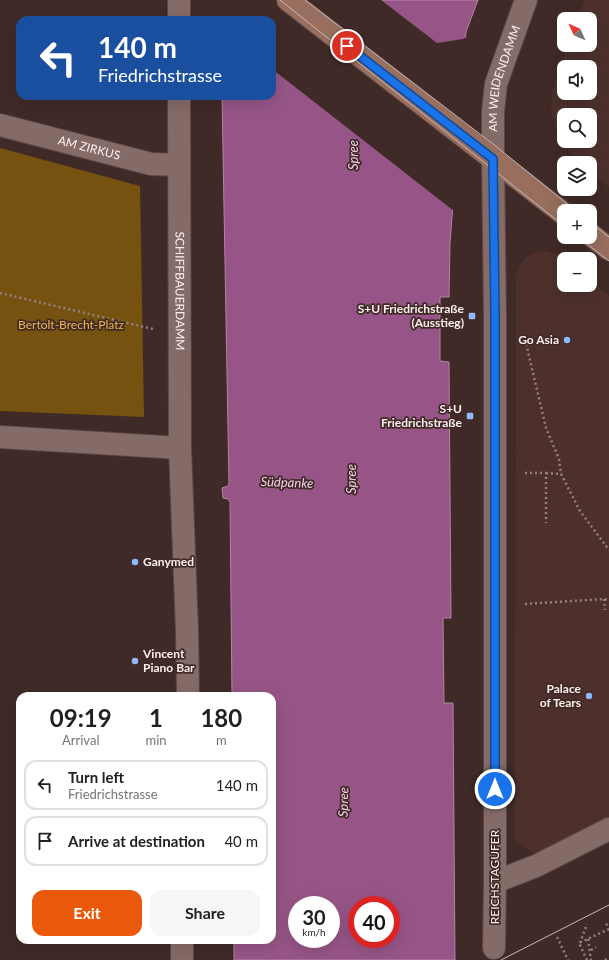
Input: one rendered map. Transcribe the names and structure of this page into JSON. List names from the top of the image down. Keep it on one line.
{"streets":{"street":["AM WEIDENDAMM","AM ZIRKUS","SCHIFFBAUERDAMM","REICHSTAGUFER"]},"crossings":[["AM WEIDENDAMM","REICHSTAGUFER"],["AM ZIRKUS","SCHIFFBAUERDAMM"]],"water":["Spree","Südpanke"],"parks":["Bertolt-Brecht-Platz"],"places":{"transit":["S+U Friedrichstraße (Ausstieg)","S+U Friedrichstraße"],"other":["Go Asia","Ganymed","Vincent Piano Bar","Palace of Tears"]},"north":"top left","page":{"map_buttons":["+","−"],"turn":["140 m","Friedrichstrasse"],"eta":["09:19","Arrival","1","min","180","m"],"list":[{"name":"Turn left","note":"Friedrichstrasse","value":"140 m"},{"name":"Arrive at destination","value":"40 m"}],"buttons":["Exit","Share"],"speed":"30 km/h","limit":"40"}}
